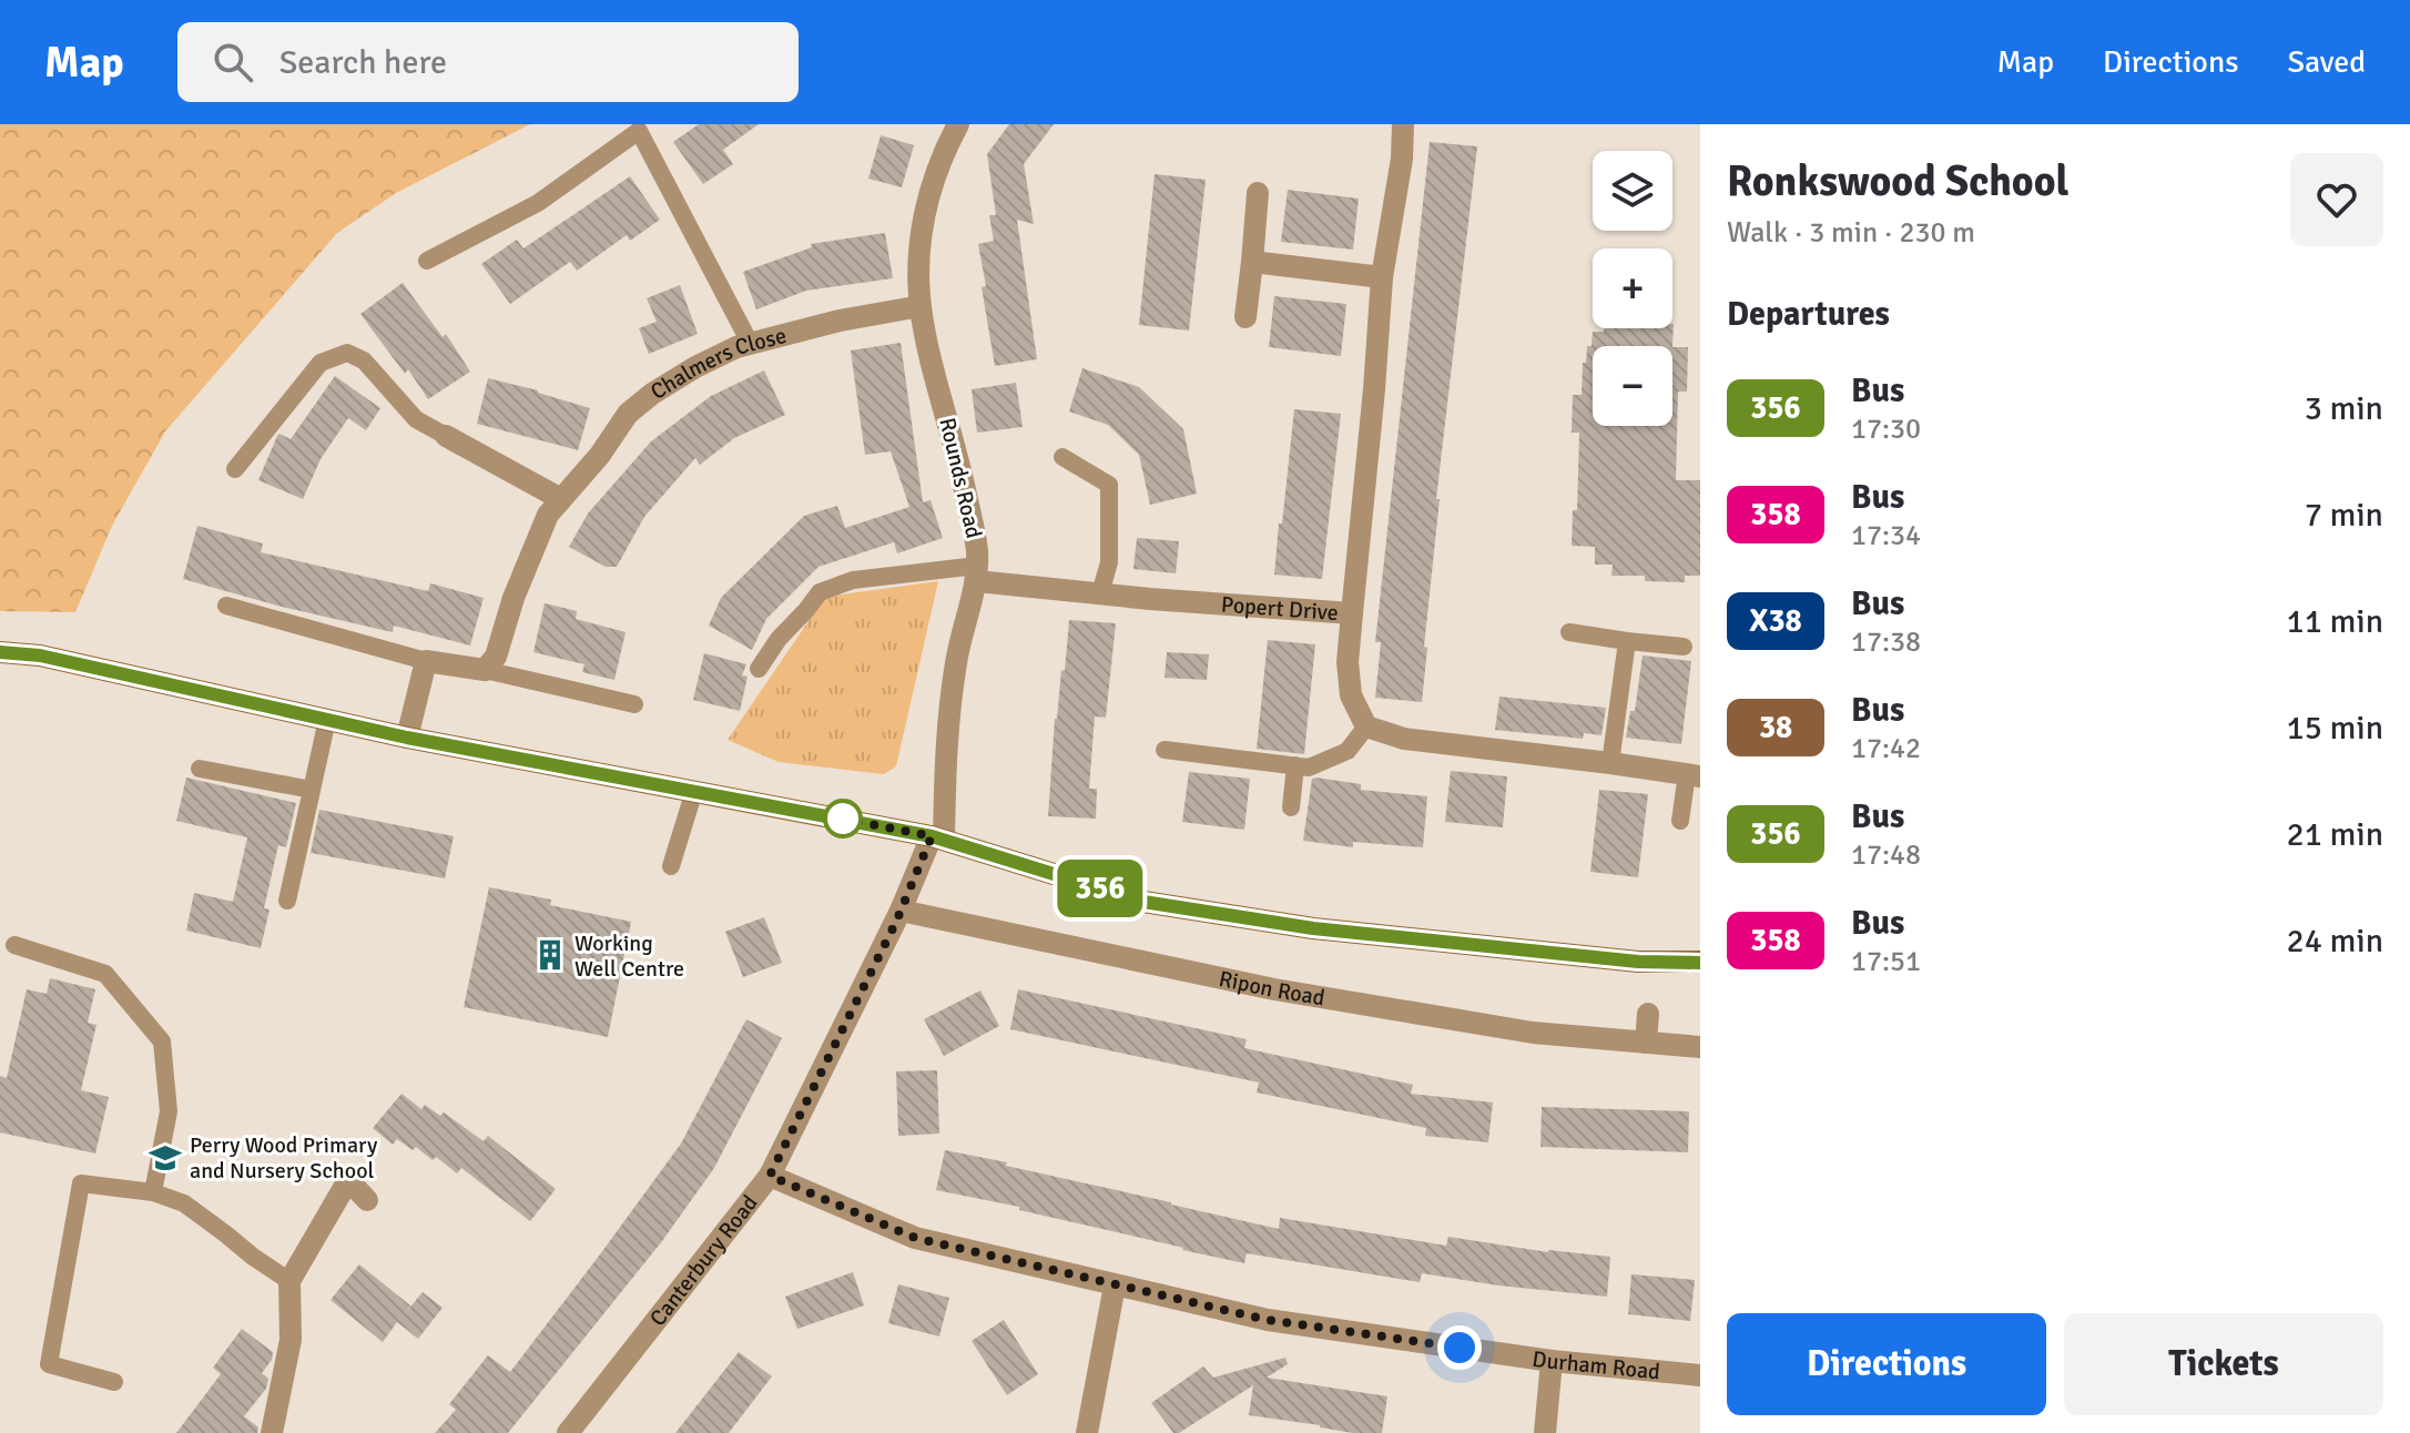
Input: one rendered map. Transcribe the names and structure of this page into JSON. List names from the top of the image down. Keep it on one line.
{"streets":{"street":["Chalmers Close","Rounds Road","Popert Drive","Ripon Road","Canterbury Road","Durham Road"]},"crossings":[["Chalmers Close","Rounds Road"],["Rounds Road","Popert Drive"],["Rounds Road","Canterbury Road"],["Ripon Road","Canterbury Road"],["Canterbury Road","Durham Road"]],"places":{"building":["Working Well Centre"],"school or university":["Perry Wood Primary and Nursery School"]},"lines":["bus line 356"],"page":{"header":"Map","search":"Search here","nav":["Map","Directions","Saved"],"on_map":"356","heading":[["Ronkswood School","Walk · 3 min · 230 m"],"Departures"],"map_buttons":["+","−"],"list":[{"mark":"356","name":"Bus","note":"17:30","value":"3 min"},{"mark":"358","name":"Bus","note":"17:34","value":"7 min"},{"mark":"X38","name":"Bus","note":"17:38","value":"11 min"},{"mark":"38","name":"Bus","note":"17:42","value":"15 min"},{"mark":"356","name":"Bus","note":"17:48","value":"21 min"},{"mark":"358","name":"Bus","note":"17:51","value":"24 min"}],"buttons":["Directions","Tickets"]}}
